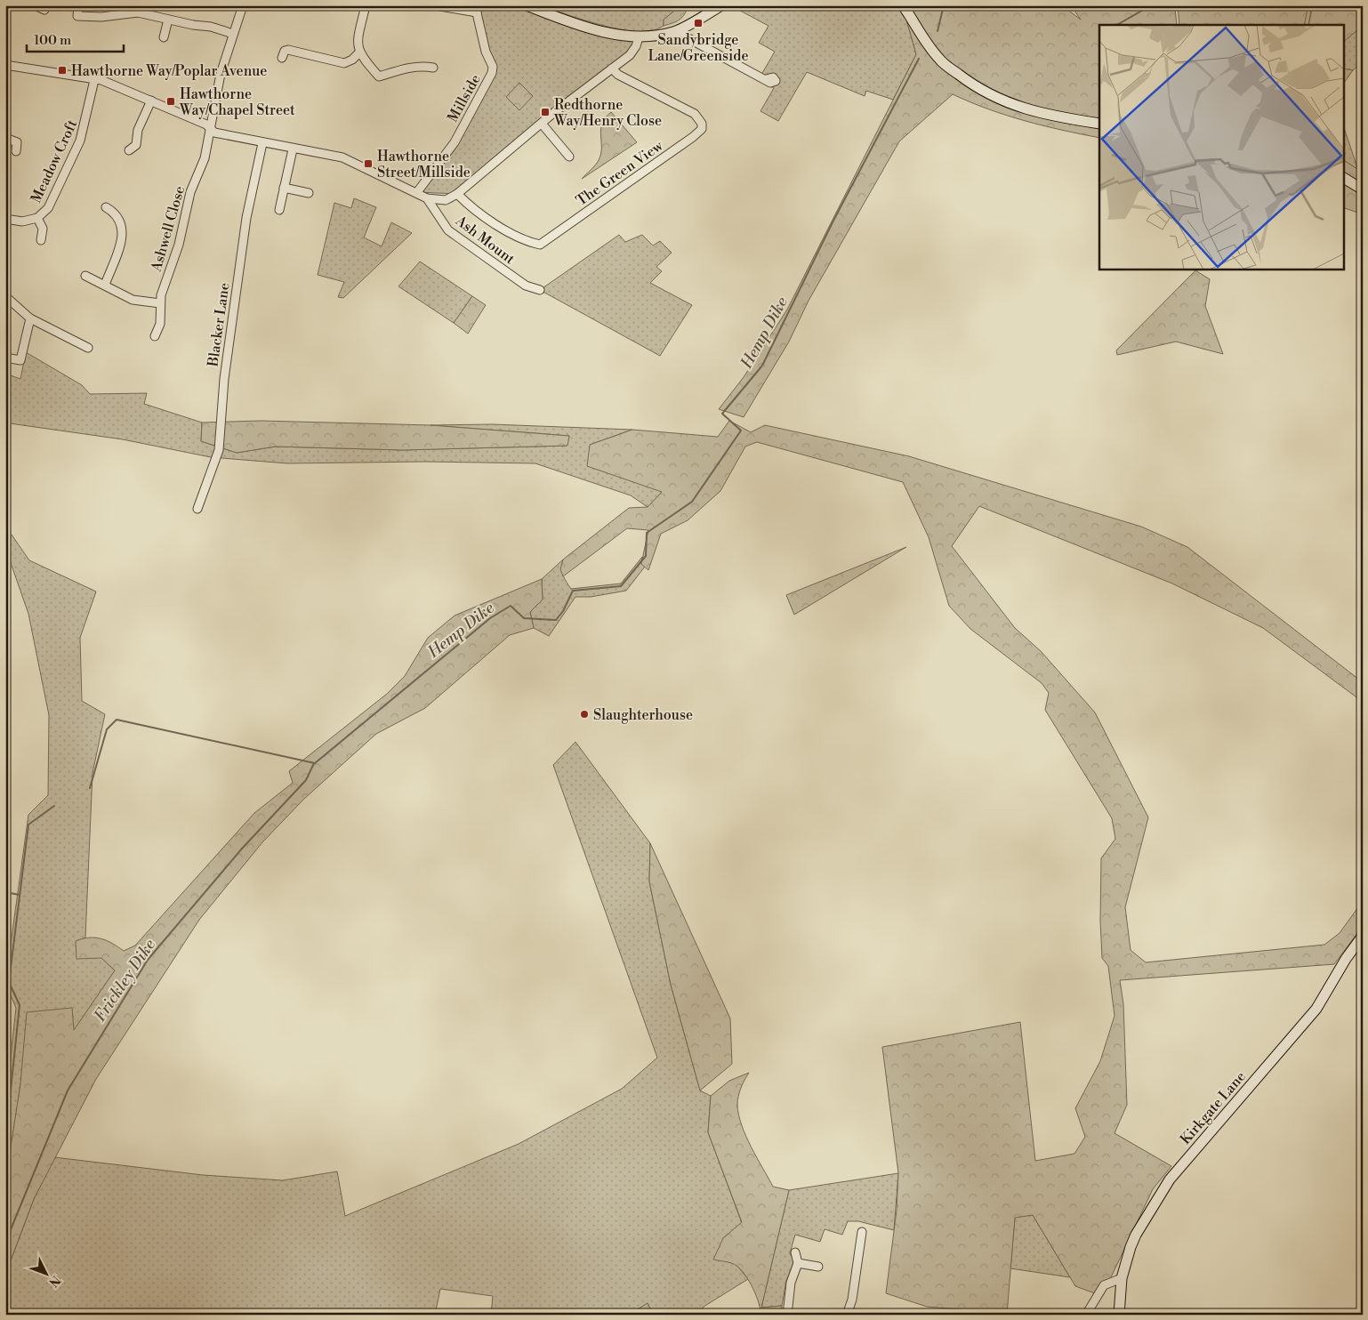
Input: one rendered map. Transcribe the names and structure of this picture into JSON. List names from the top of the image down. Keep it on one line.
{"streets":{"street":["Millside","Meadow Croft","The Green View","Ashwell Close","Ash Mount","Blacker Lane","Kirkgate Lane"]},"water":["Hemp Dike","Frickley Dike"],"places":{"transit":["Sandybridge Lane/Greenside","Hawthorne Way/Poplar Avenue","Hawthorne Way/Chapel Street","Redthorne Way/Henry Close","Hawthorne Street/Millside"],"other":["Slaughterhouse"]},"scale_bar":"100 m","north":"bottom right"}
